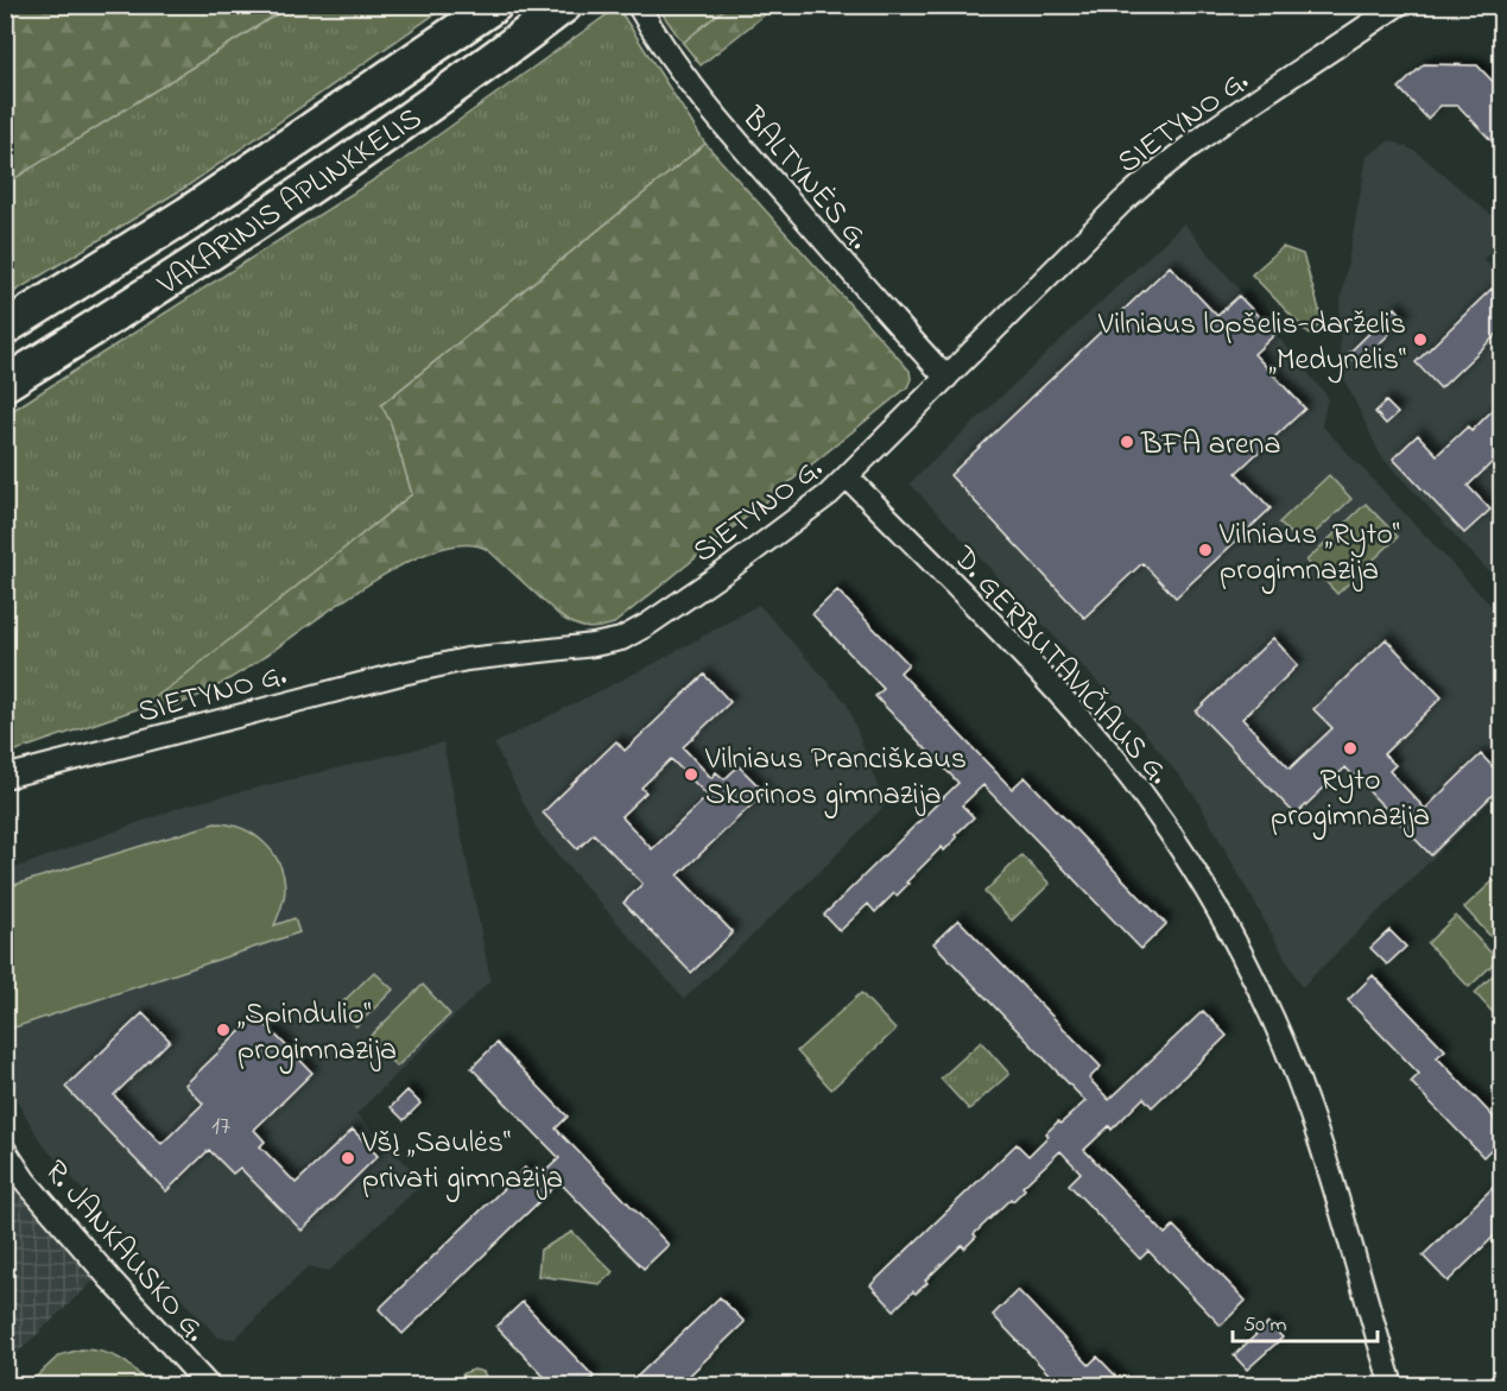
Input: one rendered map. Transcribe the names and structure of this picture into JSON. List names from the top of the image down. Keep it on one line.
{"streets":{"highway":["VAKARINIS APLINKKELIS"],"street":["SIETYNO G.","BALTYNĖS G.","D. GERBUTAVIČIAUS G.","R. JANKAUSKO G."]},"crossings":[["SIETYNO G.","BALTYNĖS G."],["SIETYNO G.","D. GERBUTAVIČIAUS G."]],"places":["Vilniaus lopšelis-darželis „Medynėlis“","BFA arena","Vilniaus „Ryto“ progimnazija","Ryto progimnazija","Vilniaus Pranciškaus Skorinos gimnazija","„Spindulio“ progimnazija","VšĮ „Saulės“ privati gimnazija"],"house_numbers":["17"],"scale_bar":"50 m"}
